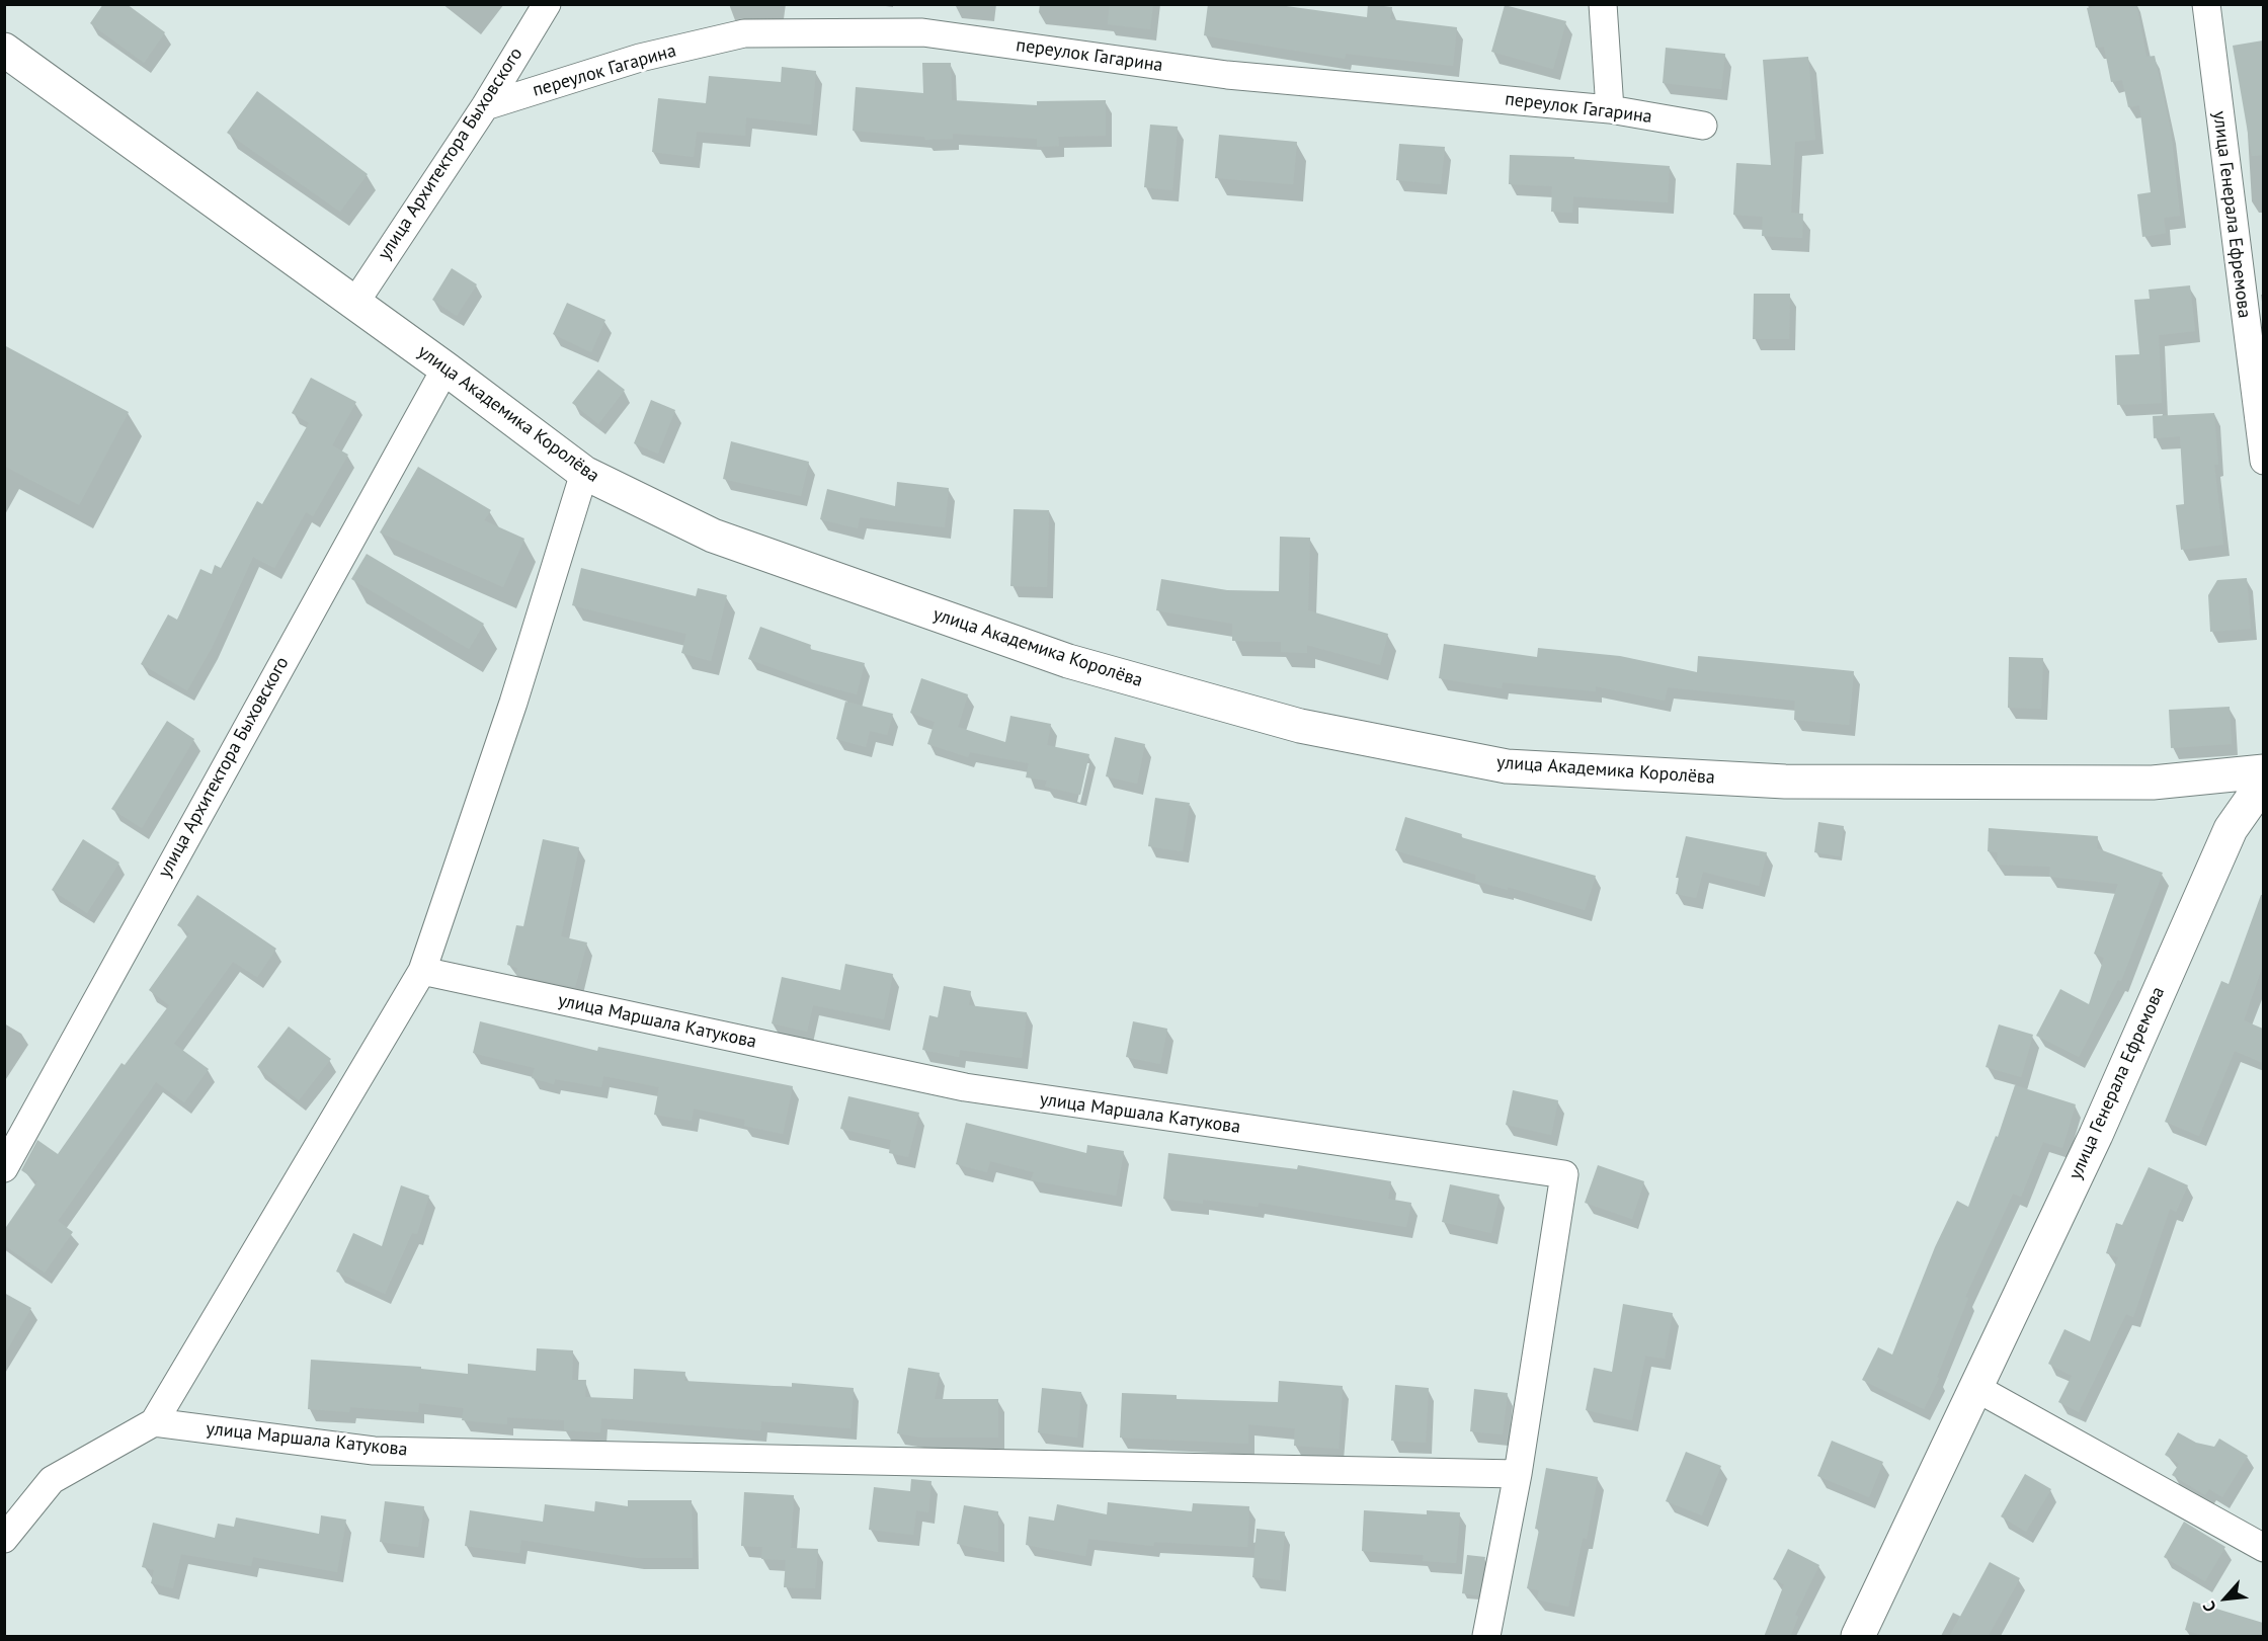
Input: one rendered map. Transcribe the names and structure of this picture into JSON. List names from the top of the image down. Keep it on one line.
{"streets":{"street":["переулок Гагарина","улица Архитектора Быховского","улица Генерала Ефремова","улица Академика Королёва","улица Маршала Катукова"]},"crossings":[["переулок Гагарина","улица Архитектора Быховского"],["улица Архитектора Быховского","улица Академика Королёва"]],"north":"bottom left"}
